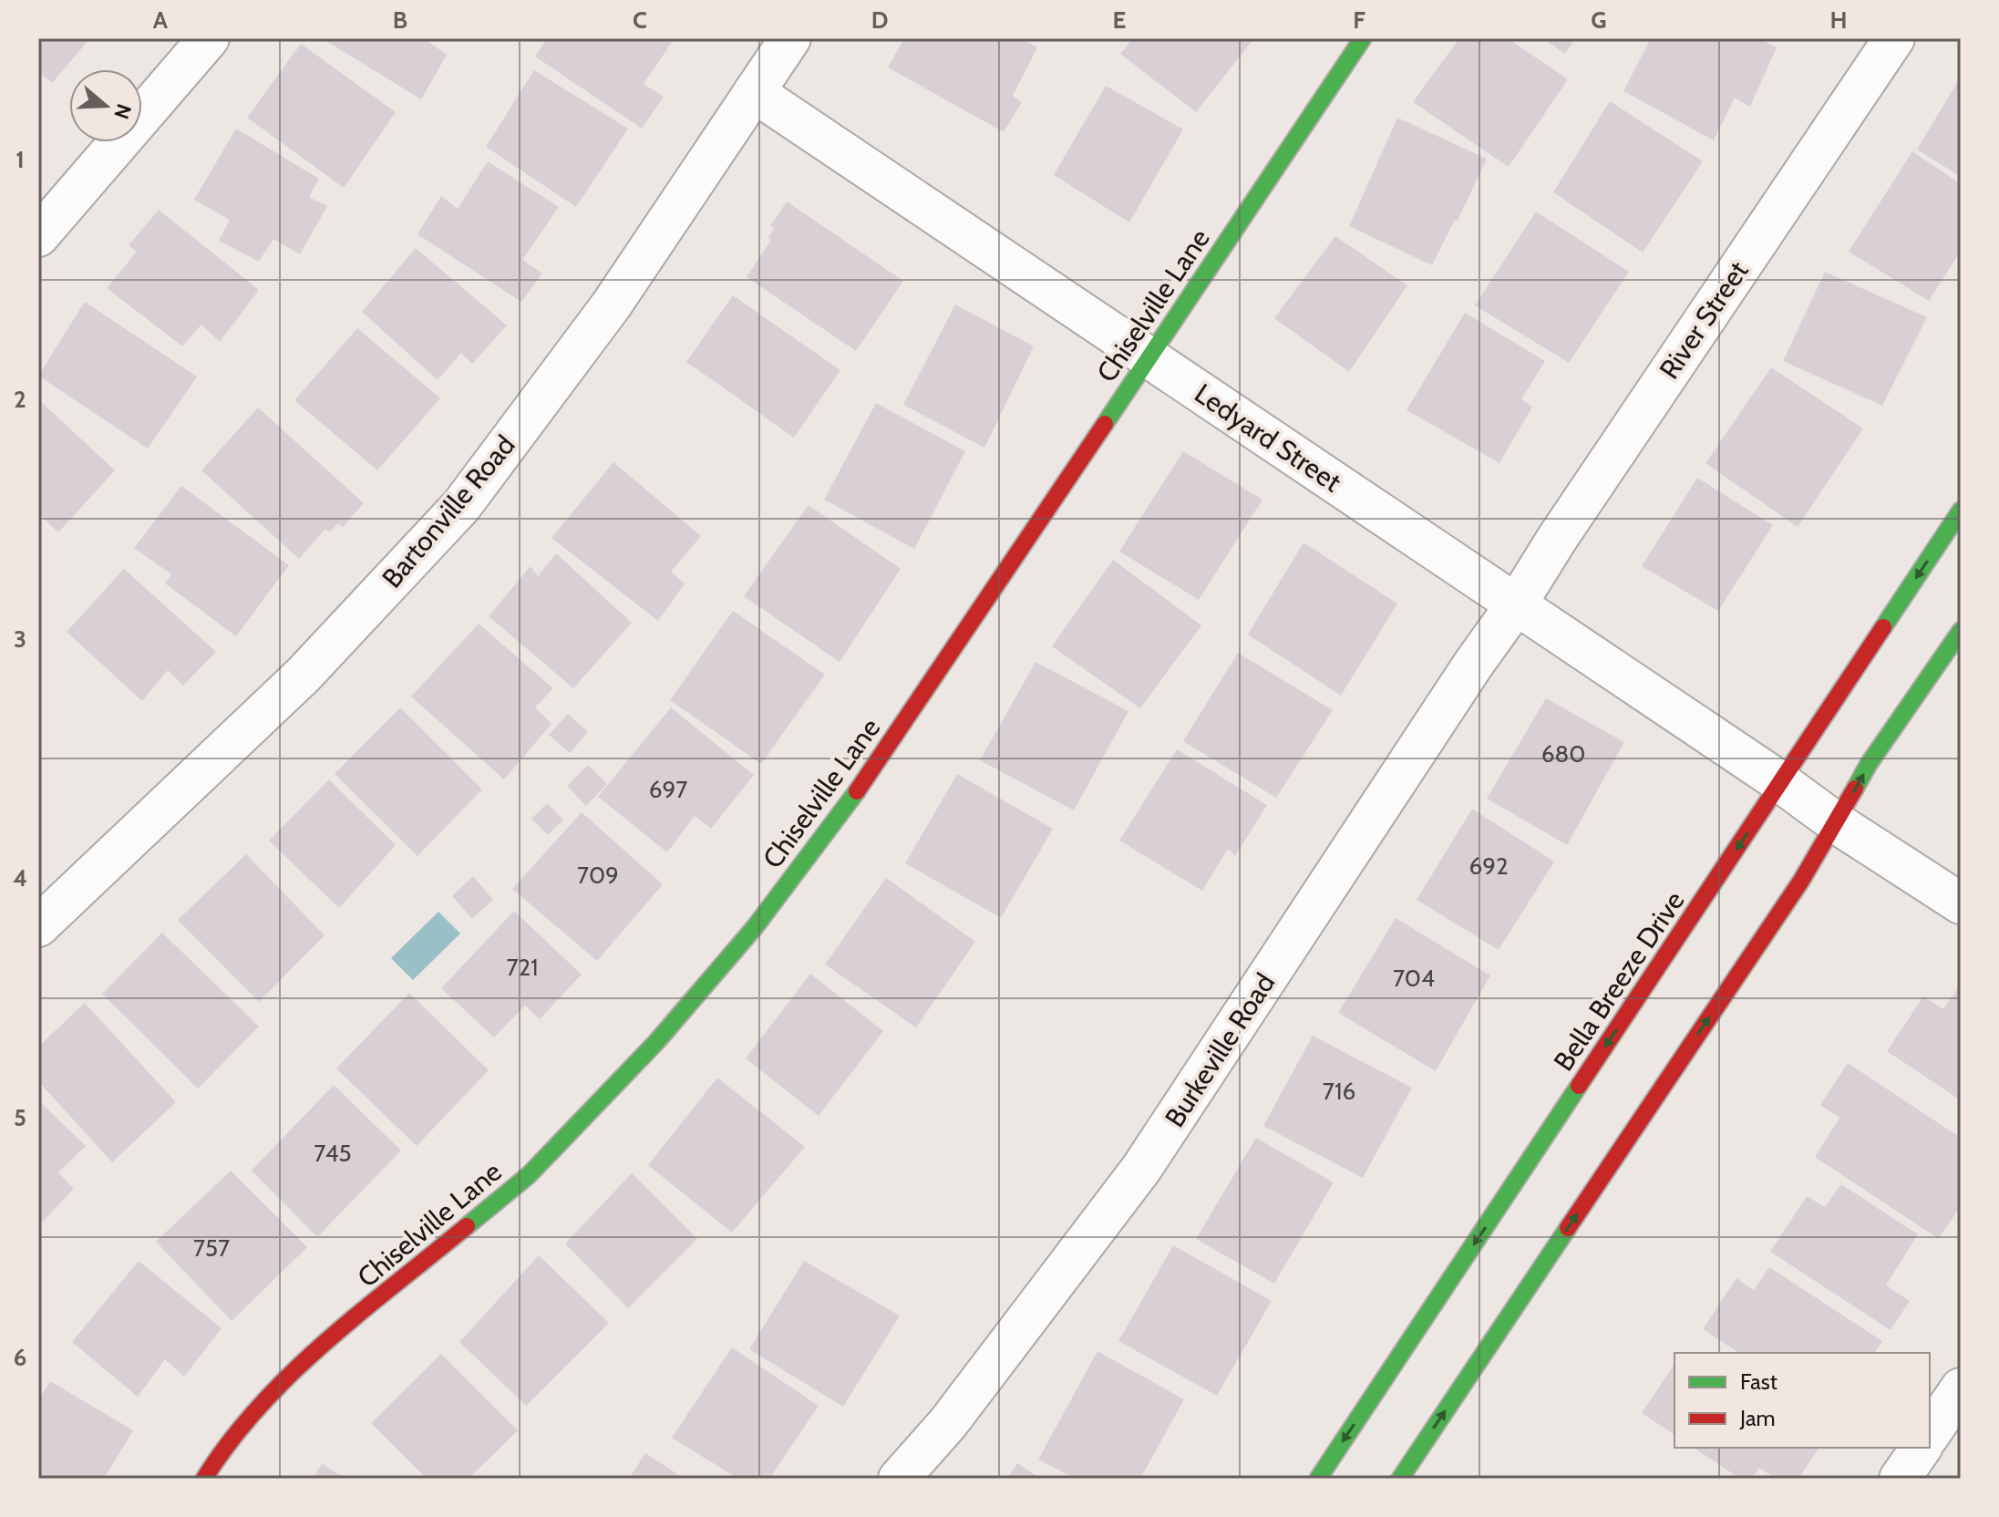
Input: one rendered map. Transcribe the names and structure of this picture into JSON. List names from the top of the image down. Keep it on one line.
{"streets":{"street":["Chiselville Lane","River Street","Ledyard Street","Bartonville Road","Bella Breeze Drive","Burkeville Road"]},"crossings":[["Chiselville Lane","Ledyard Street"],["River Street","Ledyard Street"],["River Street","Burkeville Road"],["Ledyard Street","Bartonville Road"],["Ledyard Street","Bella Breeze Drive"],["Ledyard Street","Burkeville Road"]],"house_numbers":["680","697","692","709","721","704","716","745","757"],"legend":["Fast","Jam"],"north":"right","grid":{"columns":["A","B","C","D","E","F","G","H"],"rows":["1","2","3","4","5","6"]}}
